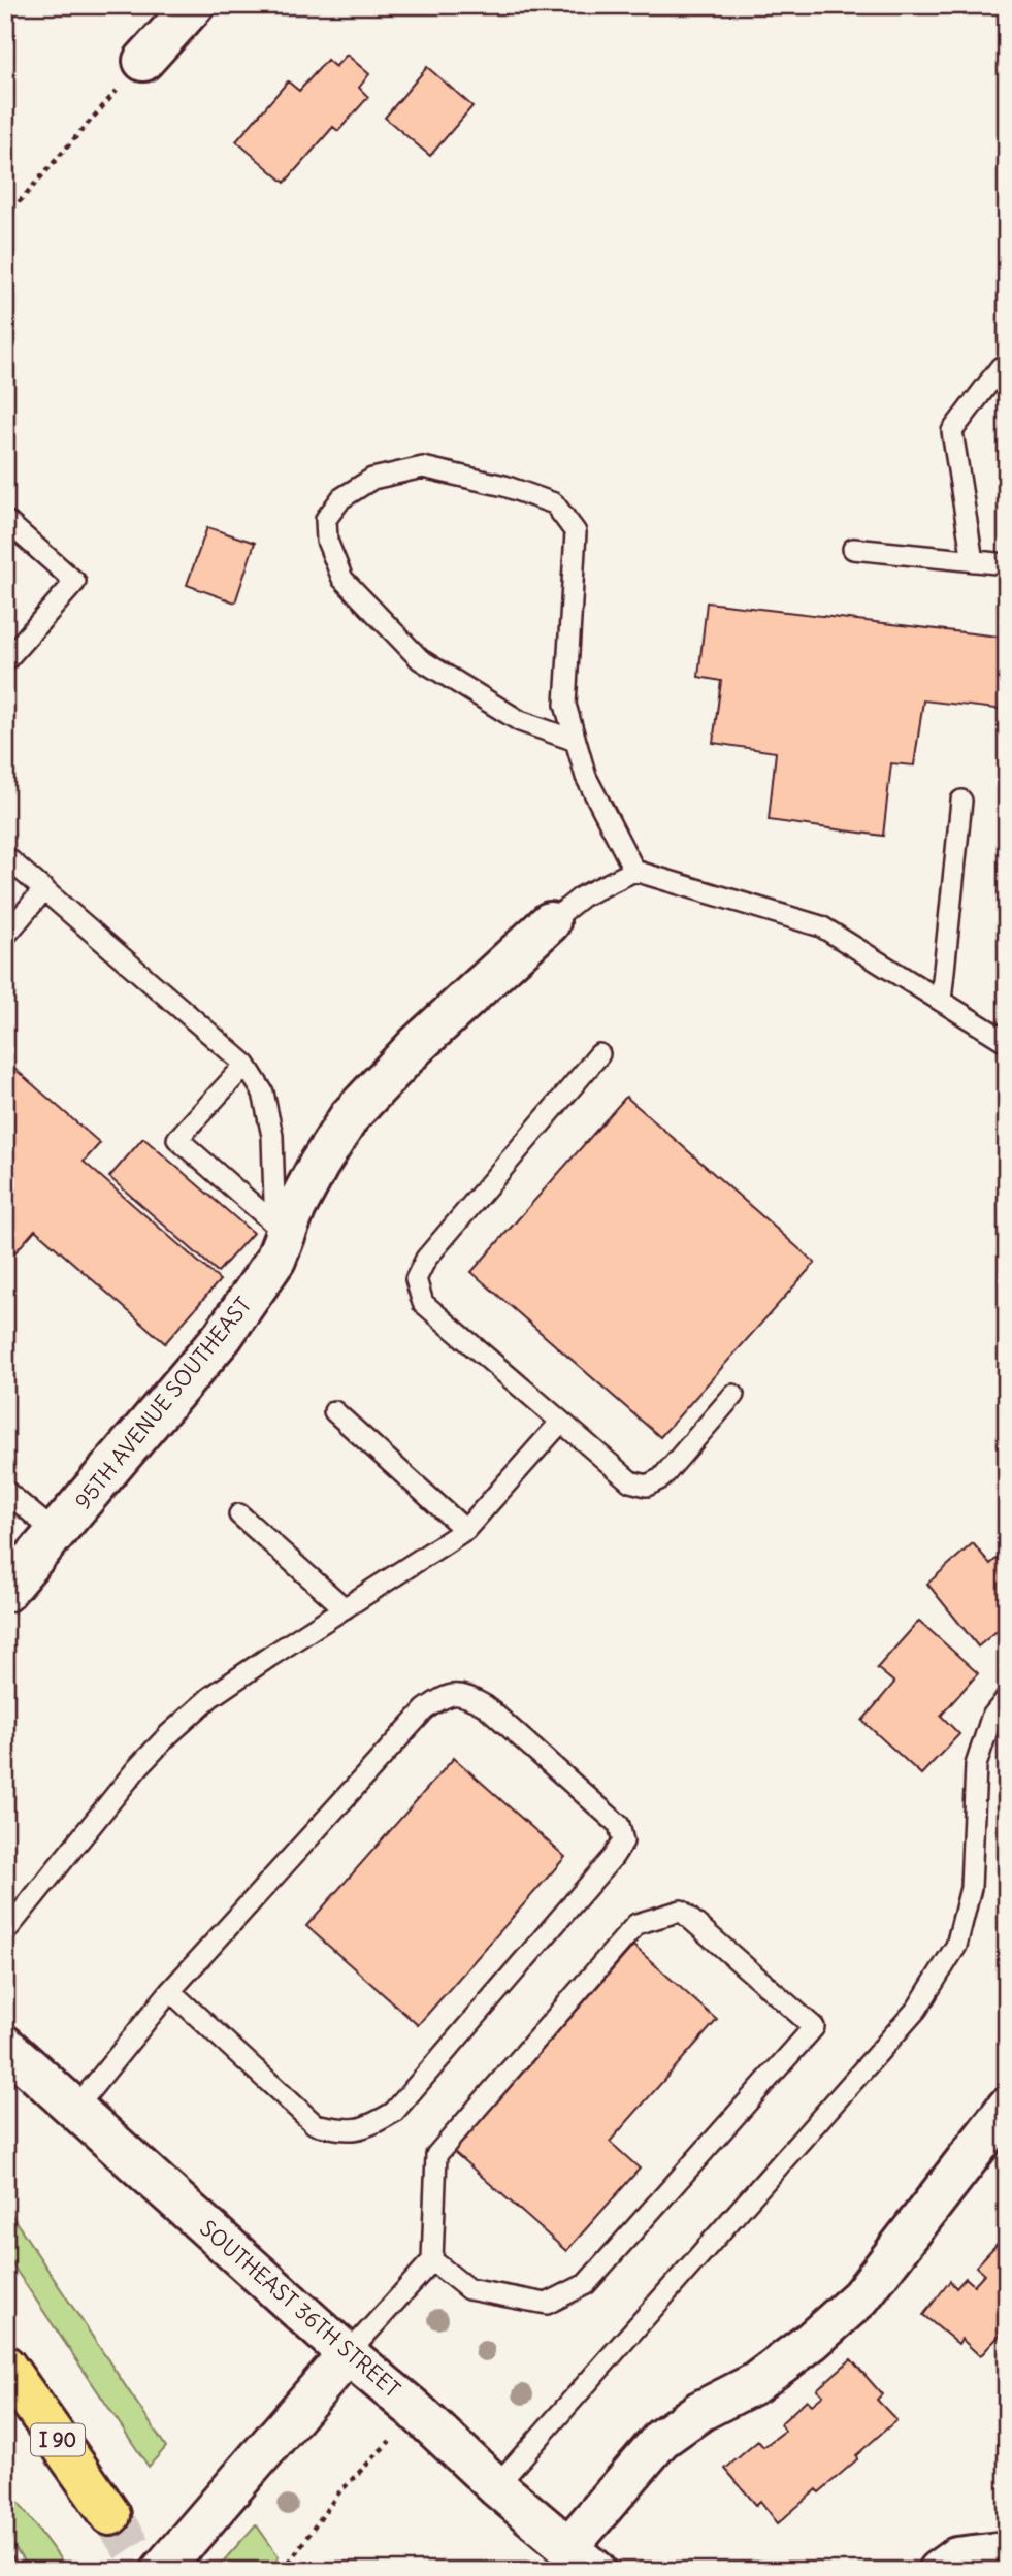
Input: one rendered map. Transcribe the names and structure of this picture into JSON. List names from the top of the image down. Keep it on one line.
{"streets":{"highway":["I 90"],"street":["95TH AVENUE SOUTHEAST","SOUTHEAST 36TH STREET"]}}
